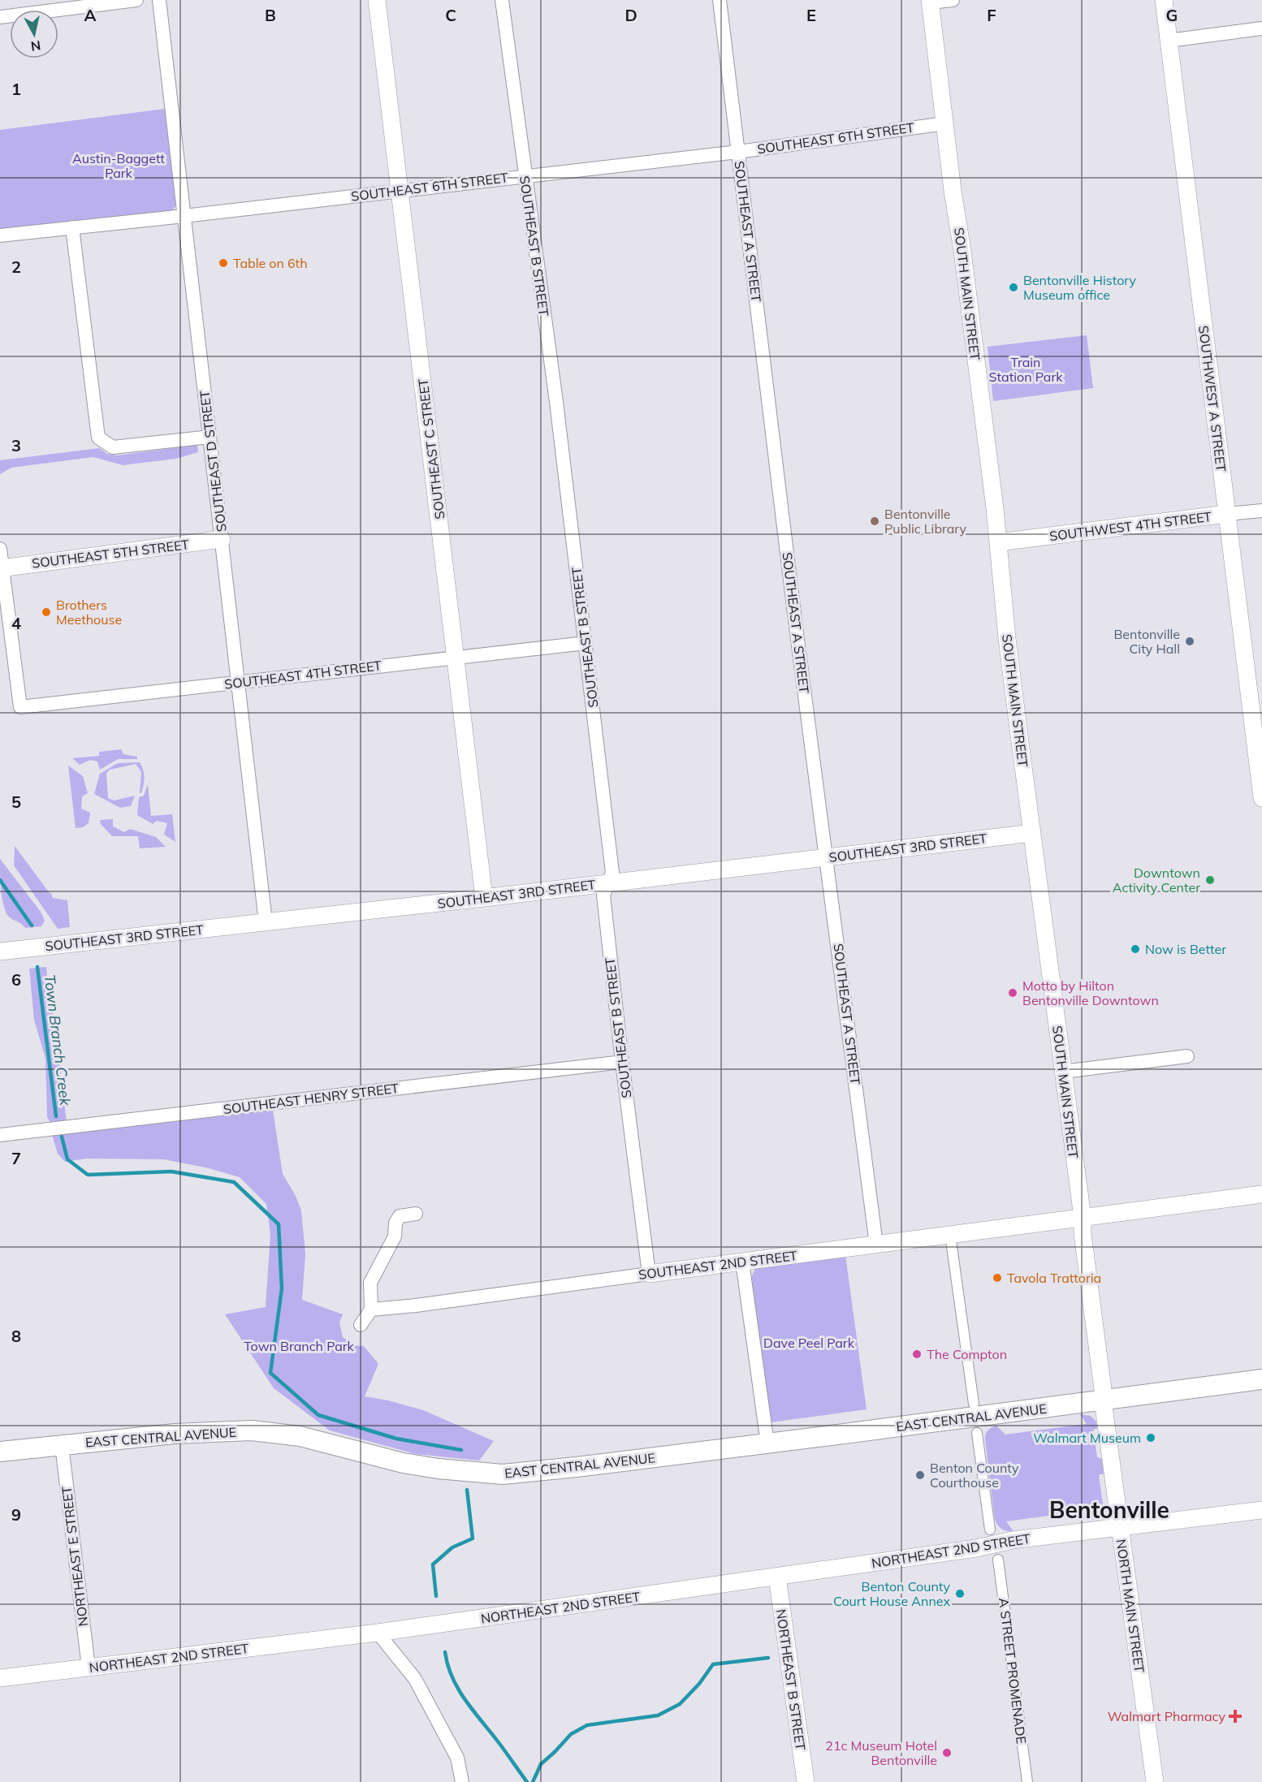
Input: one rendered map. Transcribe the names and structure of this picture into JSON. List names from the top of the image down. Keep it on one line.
{"streets":{"main road":["EAST CENTRAL AVENUE"],"street":["SOUTHEAST 6TH STREET","SOUTHEAST A STREET","SOUTHEAST B STREET","SOUTH MAIN STREET","SOUTHWEST A STREET","SOUTHEAST C STREET","SOUTHEAST D STREET","SOUTHWEST 4TH STREET","SOUTHEAST 5TH STREET","SOUTHEAST 4TH STREET","SOUTHEAST 3RD STREET","SOUTHEAST HENRY STREET","SOUTHEAST 2ND STREET","NORTHEAST 2ND STREET","NORTHEAST E STREET","NORTH MAIN STREET","A STREET PROMENADE","NORTHEAST B STREET"]},"crossings":[["SOUTHEAST 6TH STREET","SOUTHEAST A STREET"],["SOUTHEAST 6TH STREET","SOUTHEAST B STREET"],["SOUTHEAST 6TH STREET","SOUTH MAIN STREET"],["SOUTHEAST 6TH STREET","SOUTHEAST C STREET"],["SOUTHEAST 6TH STREET","SOUTHEAST D STREET"],["SOUTHEAST A STREET","SOUTHEAST 3RD STREET"],["SOUTHEAST A STREET","SOUTHEAST 2ND STREET"],["SOUTHEAST B STREET","SOUTHEAST 4TH STREET"],["SOUTHEAST B STREET","SOUTHEAST 3RD STREET"],["SOUTHEAST B STREET","SOUTHEAST HENRY STREET"],["SOUTHEAST B STREET","SOUTHEAST 2ND STREET"],["SOUTH MAIN STREET","SOUTHWEST 4TH STREET"],["SOUTH MAIN STREET","SOUTHEAST 3RD STREET"],["SOUTH MAIN STREET","SOUTHEAST 2ND STREET"],["SOUTH MAIN STREET","EAST CENTRAL AVENUE"],["SOUTH MAIN STREET","NORTH MAIN STREET"],["SOUTHWEST A STREET","SOUTHWEST 4TH STREET"],["SOUTHEAST C STREET","SOUTHEAST 4TH STREET"],["SOUTHEAST C STREET","SOUTHEAST 3RD STREET"],["SOUTHEAST D STREET","SOUTHEAST 5TH STREET"],["SOUTHEAST D STREET","SOUTHEAST 4TH STREET"],["SOUTHEAST D STREET","SOUTHEAST 3RD STREET"],["SOUTHEAST 5TH STREET","SOUTHEAST 4TH STREET"],["EAST CENTRAL AVENUE","NORTHEAST E STREET"],["EAST CENTRAL AVENUE","NORTH MAIN STREET"],["NORTHEAST 2ND STREET","NORTHEAST E STREET"],["NORTHEAST 2ND STREET","NORTH MAIN STREET"],["NORTHEAST 2ND STREET","NORTHEAST B STREET"]],"districts":["Bentonville"],"water":["Town Branch Creek"],"parks":["Austin-Baggett Park","Train Station Park","Dave Peel Park","Town Branch Park"],"places":{"other":["Table on 6th","Bentonville History Museum office","Bentonville Public Library","Brothers Meethouse","Bentonville City Hall","Downtown Activity Center","Now is Better","Motto by Hilton Bentonville Downtown","Tavola Trattoria","The Compton","Walmart Museum","Benton County Courthouse","Benton County Court House Annex","21c Museum Hotel Bentonville"],"health":["Walmart Pharmacy"]},"north":"bottom","grid":{"columns":["A","B","C","D","E","F","G"],"rows":["1","2","3","4","5","6","7","8","9"]}}
